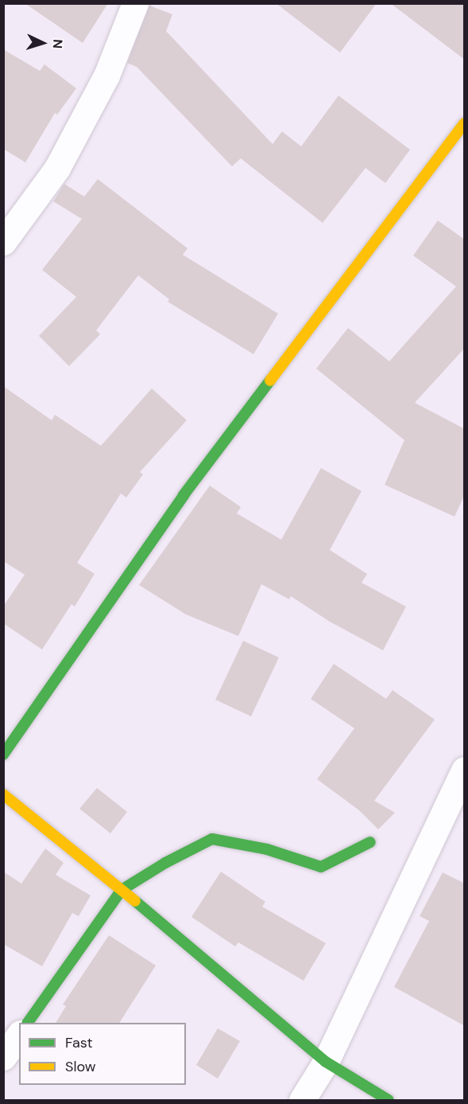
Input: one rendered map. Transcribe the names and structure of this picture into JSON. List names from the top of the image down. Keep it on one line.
{"legend":["Fast","Slow"],"north":"right"}
